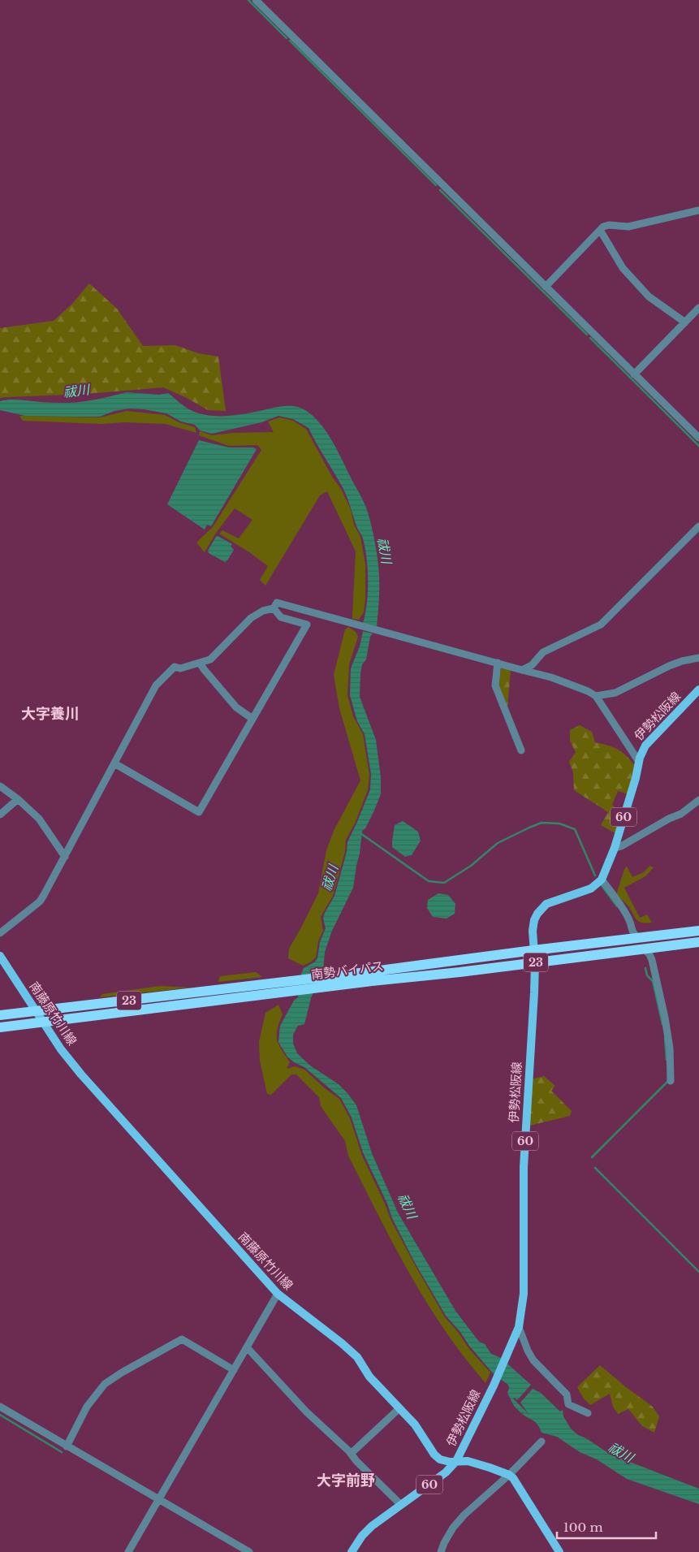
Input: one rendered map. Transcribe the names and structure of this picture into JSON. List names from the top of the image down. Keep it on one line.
{"streets":{"highway":["23","南勢バイパス"],"main road":["伊勢松阪線","60","南藤原竹川線"]},"crossings":[["伊勢松阪線","南勢バイパス"],["伊勢松阪線","南藤原竹川線"],["南勢バイパス","南藤原竹川線"]],"districts":["大字養川","大字前野"],"water":["祓川"],"scale_bar":"100 m"}
